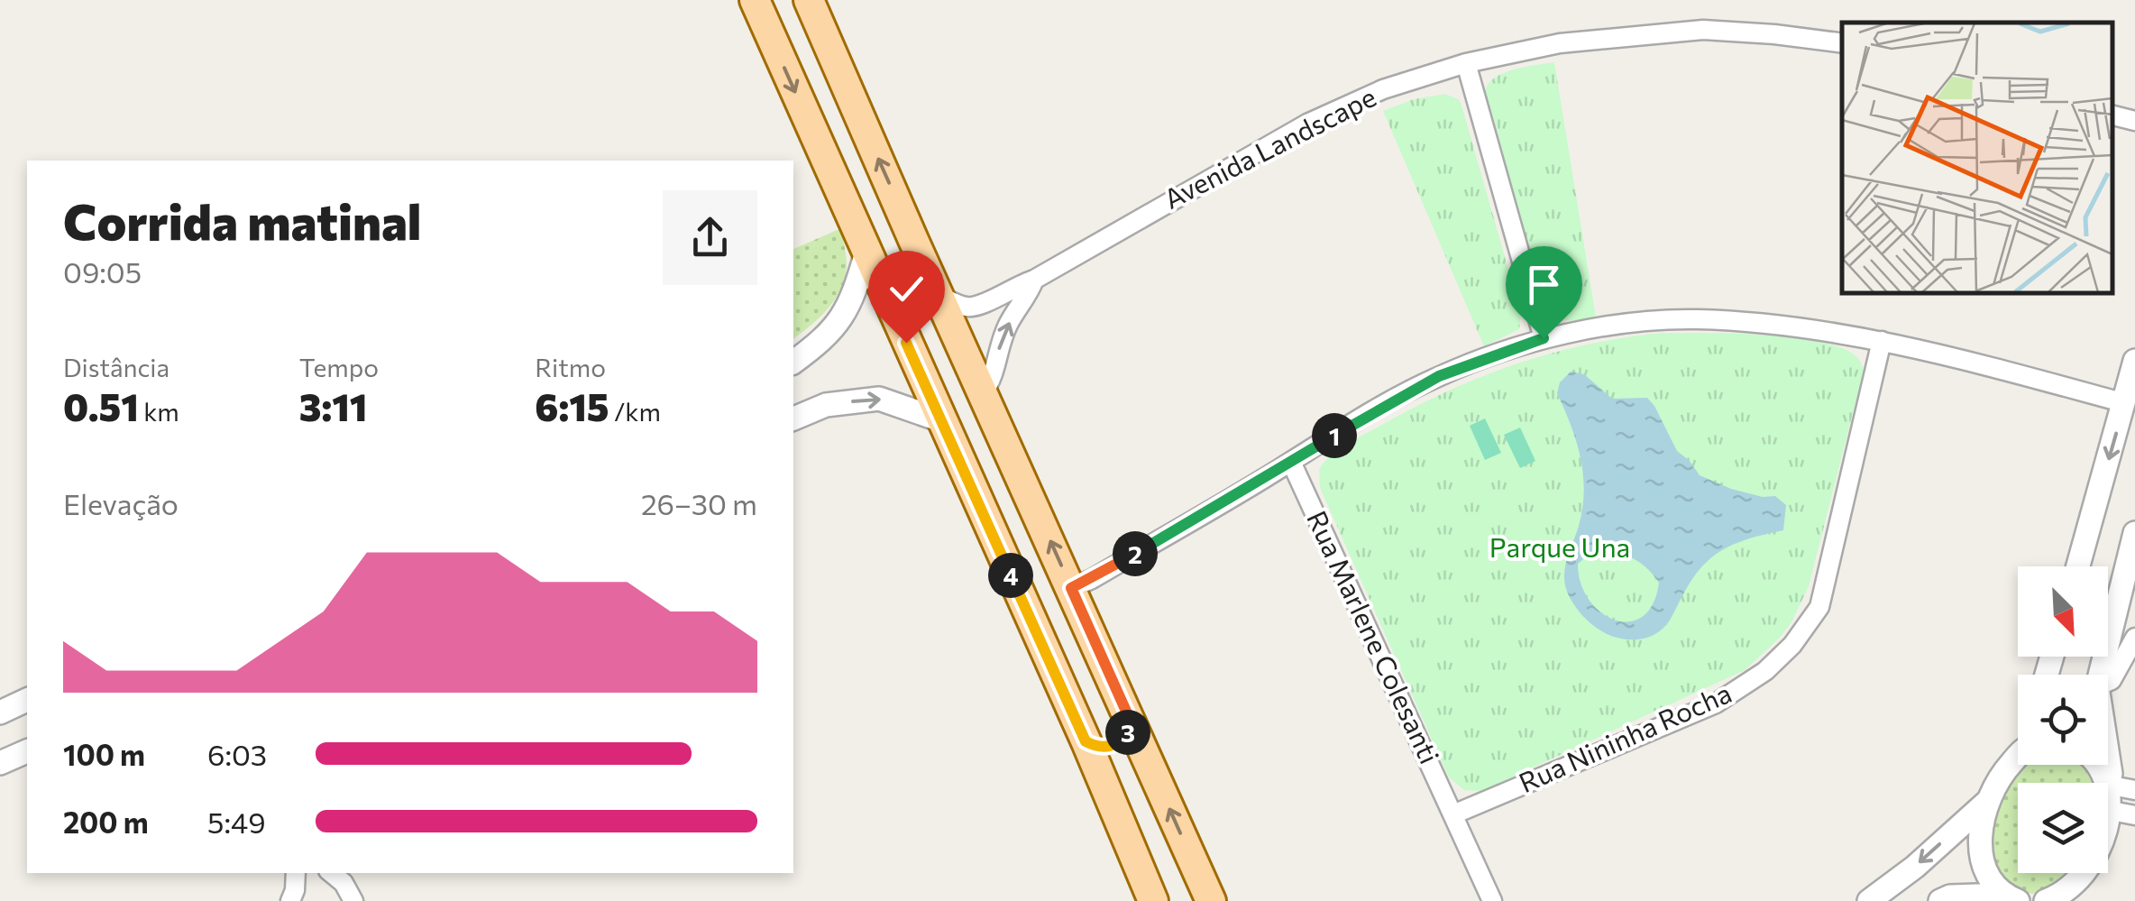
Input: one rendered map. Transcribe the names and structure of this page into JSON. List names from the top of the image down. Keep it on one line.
{"streets":{"street":["Avenida Landscape","Rua Marlene Colesanti","Rua Nininha Rocha"]},"crossings":[["Rua Marlene Colesanti","Rua Nininha Rocha"]],"parks":["Parque Una"],"north":"bottom right","page":{"heading":["Corrida matinal","09:05"],"stats":[["Distância","0.51 km"],["Tempo","3:11"],["Ritmo","6:15 /km"]],"pins":["1","2","4","3"],"chart":["Elevação","26–30 m"],"list":[{"name":"100 m","note":"6:03"},{"name":"200 m","note":"5:49"}]}}
